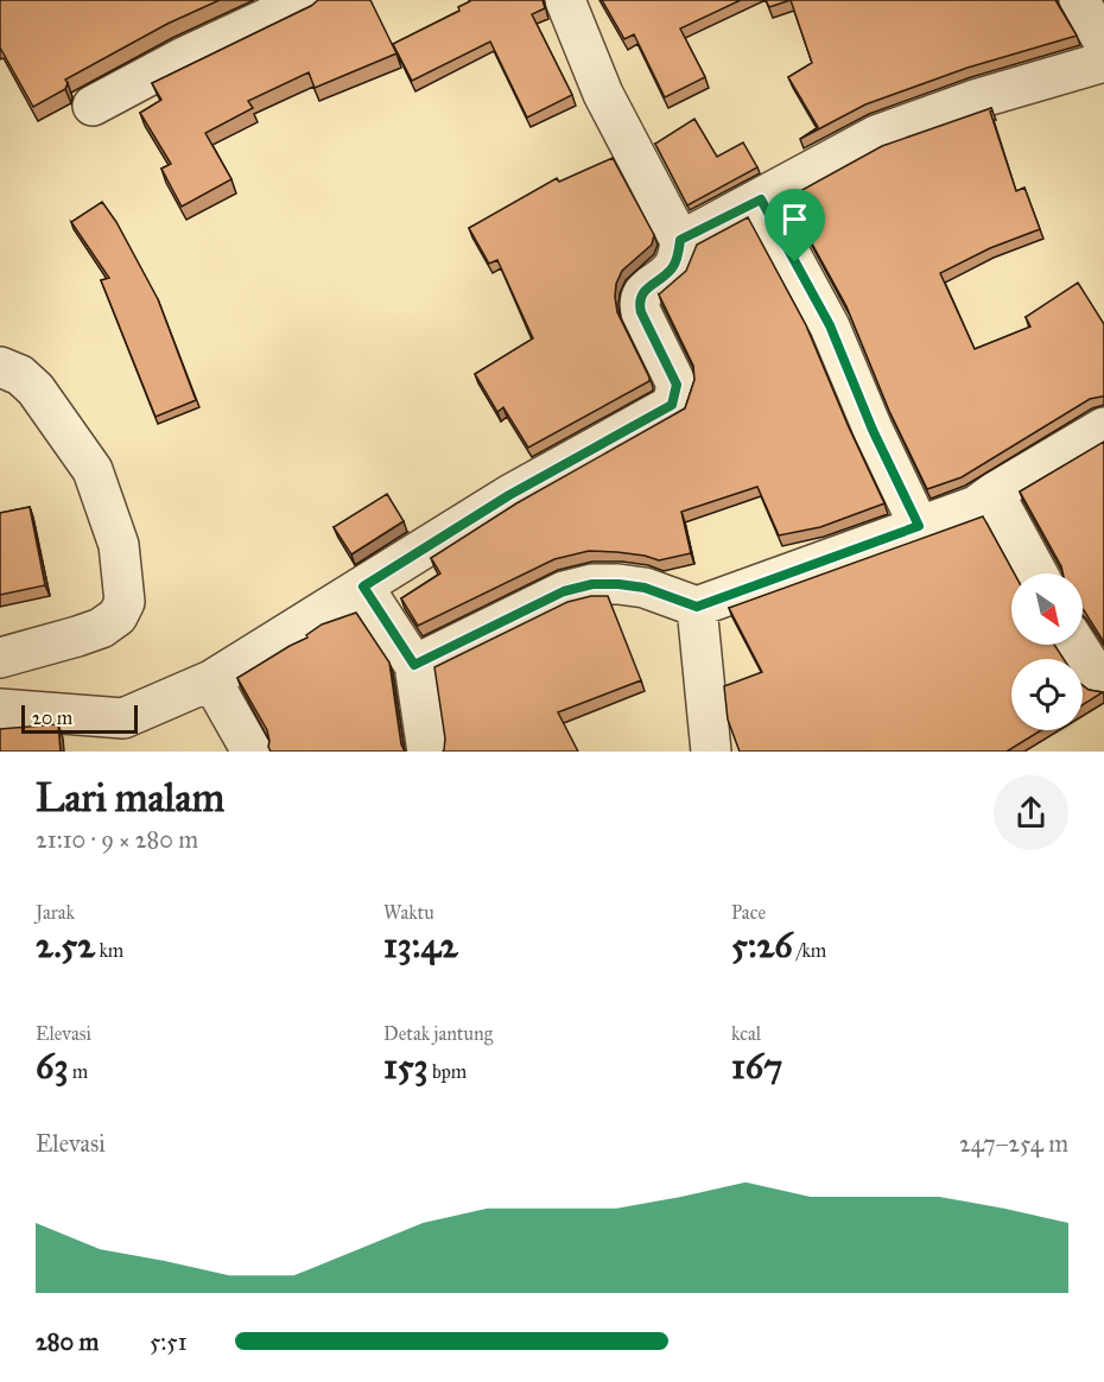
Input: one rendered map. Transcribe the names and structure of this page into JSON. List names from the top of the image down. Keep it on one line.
{"scale_bar":"20 m","north":"bottom right","page":{"scale":"20 m","heading":["Lari malam","21:10 · 9 × 280 m"],"stats":[["Jarak","2.52 km"],["Waktu","13:42"],["Pace","5:26 /km"],["Elevasi","63 m"],["Detak jantung","153 bpm"],["kcal","167"]],"chart":["Elevasi","247–254 m"],"list":[{"name":"280 m","note":"5:51"}]}}
